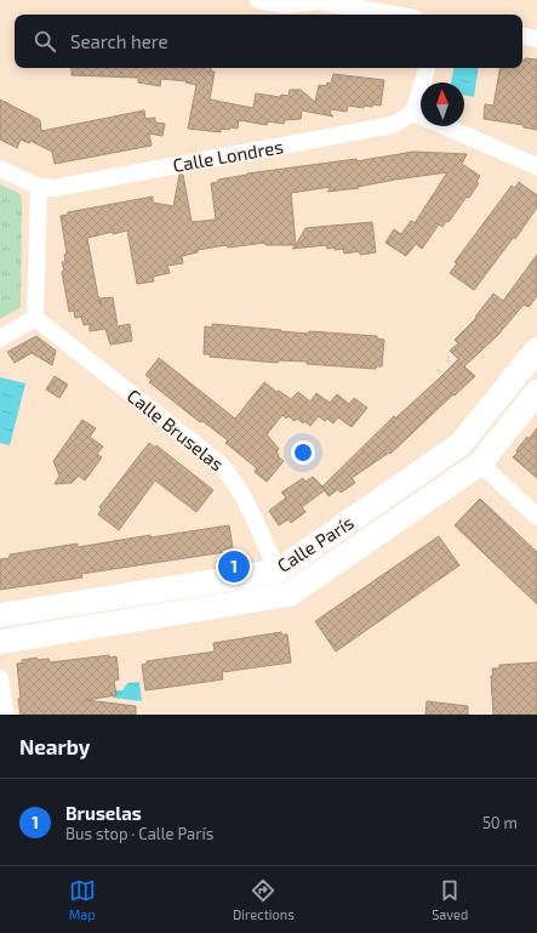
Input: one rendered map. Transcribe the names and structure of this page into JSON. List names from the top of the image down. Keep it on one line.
{"streets":{"main road":["Calle París"],"street":["Calle Londres","Calle Bruselas"]},"crossings":[["Calle Bruselas","Calle París"]],"north":"top","page":{"search":"Search here","pins":"1","heading":"Nearby","list":[{"mark":"1","name":"Bruselas","note":"Bus stop · Calle París","value":"50 m"}],"nav":["Map","Directions","Saved"]}}
